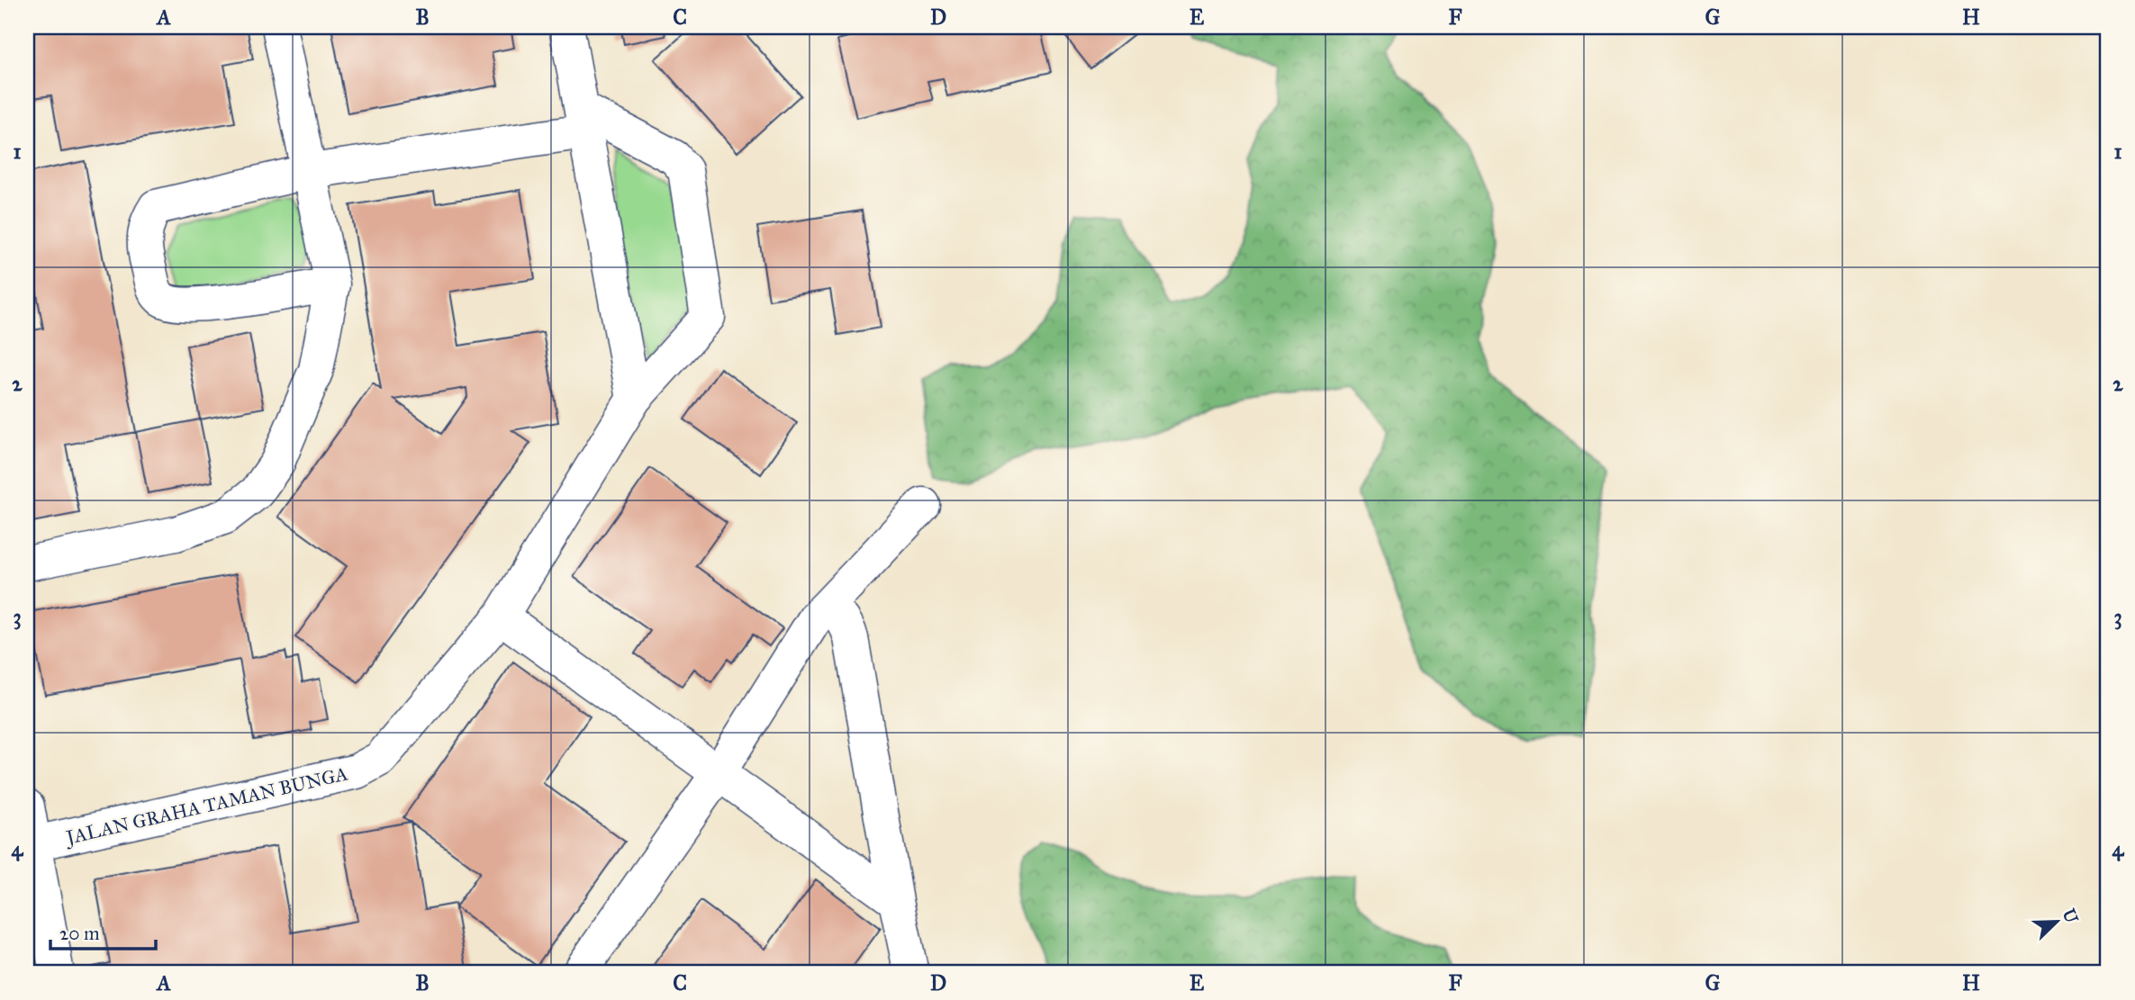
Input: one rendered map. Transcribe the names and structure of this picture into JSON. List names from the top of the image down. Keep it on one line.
{"streets":{"street":["JALAN GRAHA TAMAN BUNGA"]},"scale_bar":"20 m","north":"top right","grid":{"columns":["A","B","C","D","E","F","G","H"],"rows":["1","2","3","4"]}}
